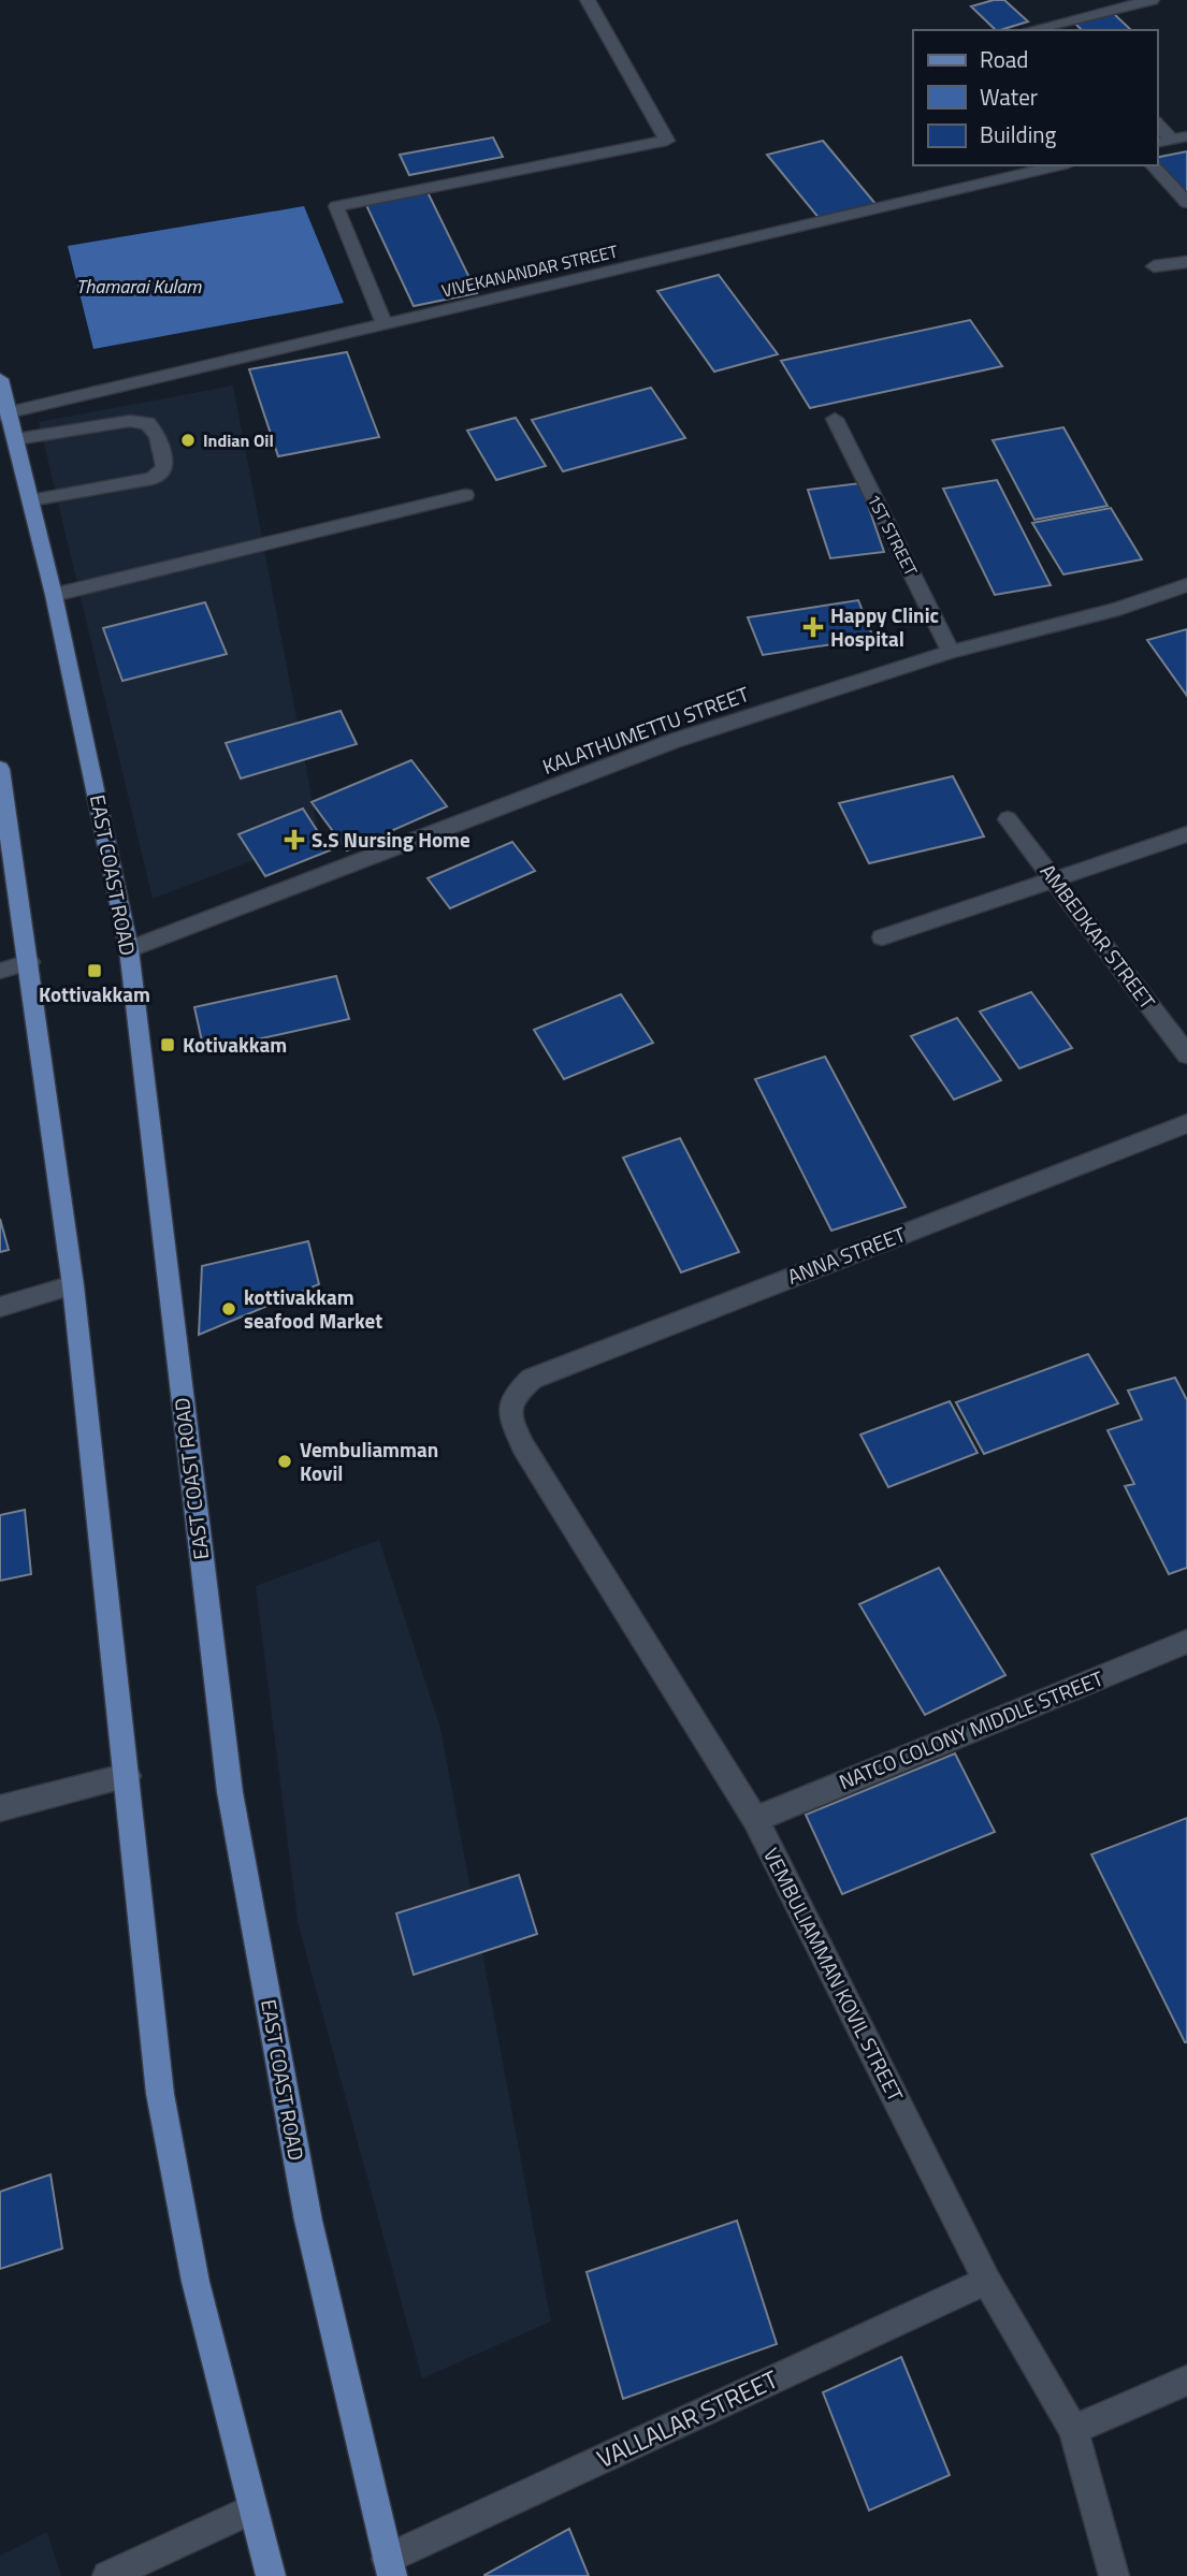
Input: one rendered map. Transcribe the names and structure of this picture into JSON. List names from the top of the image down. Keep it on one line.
{"streets":{"main road":["EAST COAST ROAD"],"street":["VIVEKANANDAR STREET","1ST STREET","KALATHUMETTU STREET","AMBEDKAR STREET","ANNA STREET","NATCO COLONY MIDDLE STREET","VEMBULIAMMAN KOVIL STREET","VALLALAR STREET"]},"crossings":[["VIVEKANANDAR STREET","EAST COAST ROAD"],["1ST STREET","KALATHUMETTU STREET"],["KALATHUMETTU STREET","EAST COAST ROAD"],["EAST COAST ROAD","VALLALAR STREET"],["ANNA STREET","VEMBULIAMMAN KOVIL STREET"],["NATCO COLONY MIDDLE STREET","VEMBULIAMMAN KOVIL STREET"],["VEMBULIAMMAN KOVIL STREET","VALLALAR STREET"]],"water":["Thamarai Kulam"],"places":{"other":["Indian Oil","kottivakkam seafood Market","Vembuliamman Kovil"],"health":["Happy Clinic Hospital","S.S Nursing Home"],"transit":["Kottivakkam","Kotivakkam"]},"legend":["Road","Water","Building"]}
